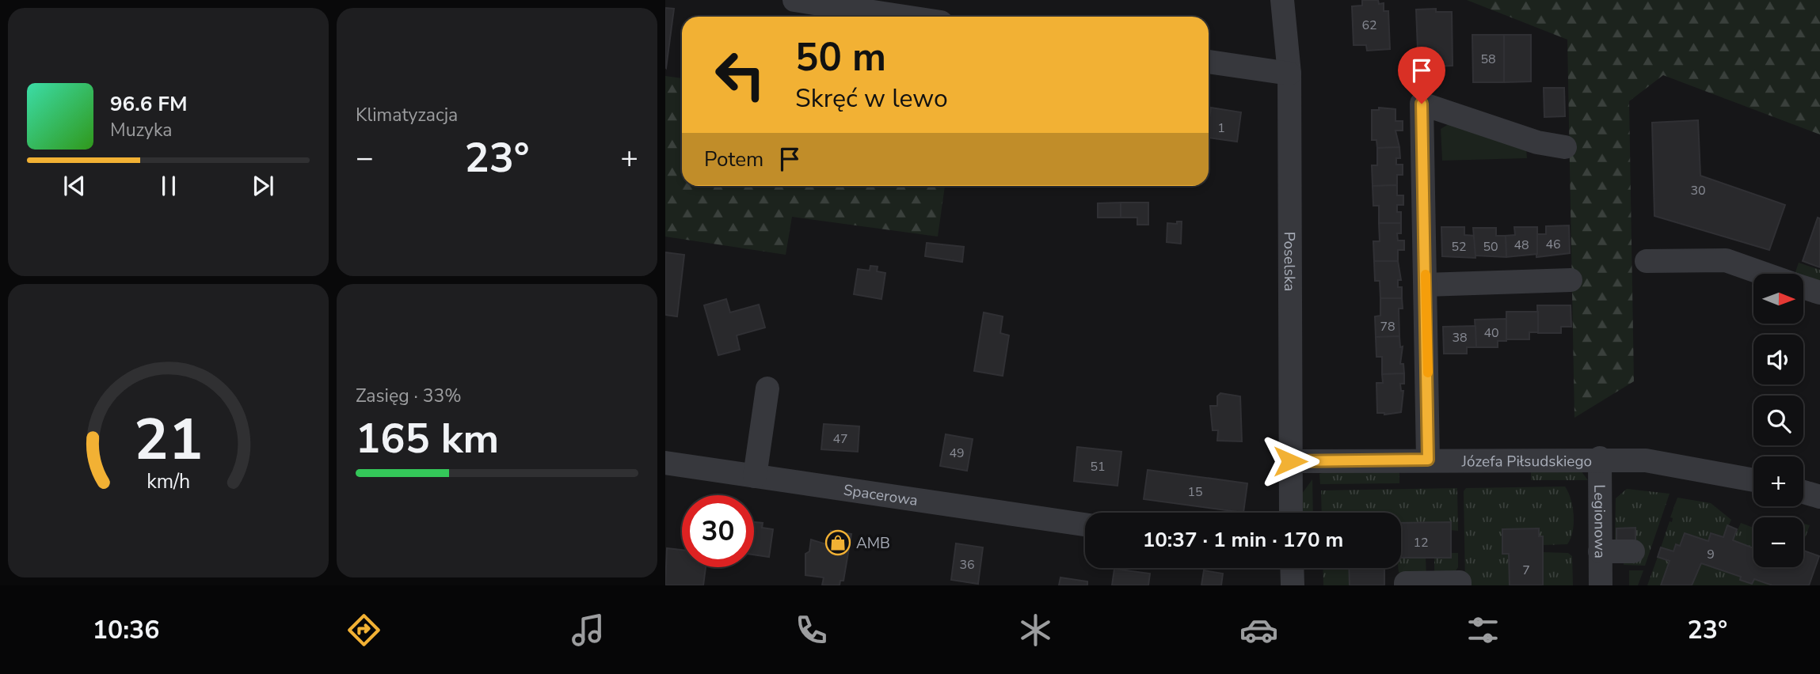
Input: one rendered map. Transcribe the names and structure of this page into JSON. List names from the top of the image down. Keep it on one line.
{"streets":{"street":["Poselska","Józefa Piłsudskiego","Spacerowa","Legionowa"]},"crossings":[["Poselska","Józefa Piłsudskiego"],["Józefa Piłsudskiego","Legionowa"]],"places":{"shop":["AMB"]},"house_numbers":["62","58","1","30","46","48","52","50","78","40","38","47","49","51","15","12","9","36","7"],"north":"right","page":{"tile":["Klimatyzacja",["Zasięg · 33%","165 km"]],"turn":["50 m","Skręć w lewo"],"song":["96.6 FM","Muzyka"],"then":"Potem","heat":["−","23°","+"],"map_buttons":["+","−"],"limit":"30","trip":"10:37 · 1 min · 170 m","tabs":["10:36","23°"],"gauge":["21","km/h"]}}
